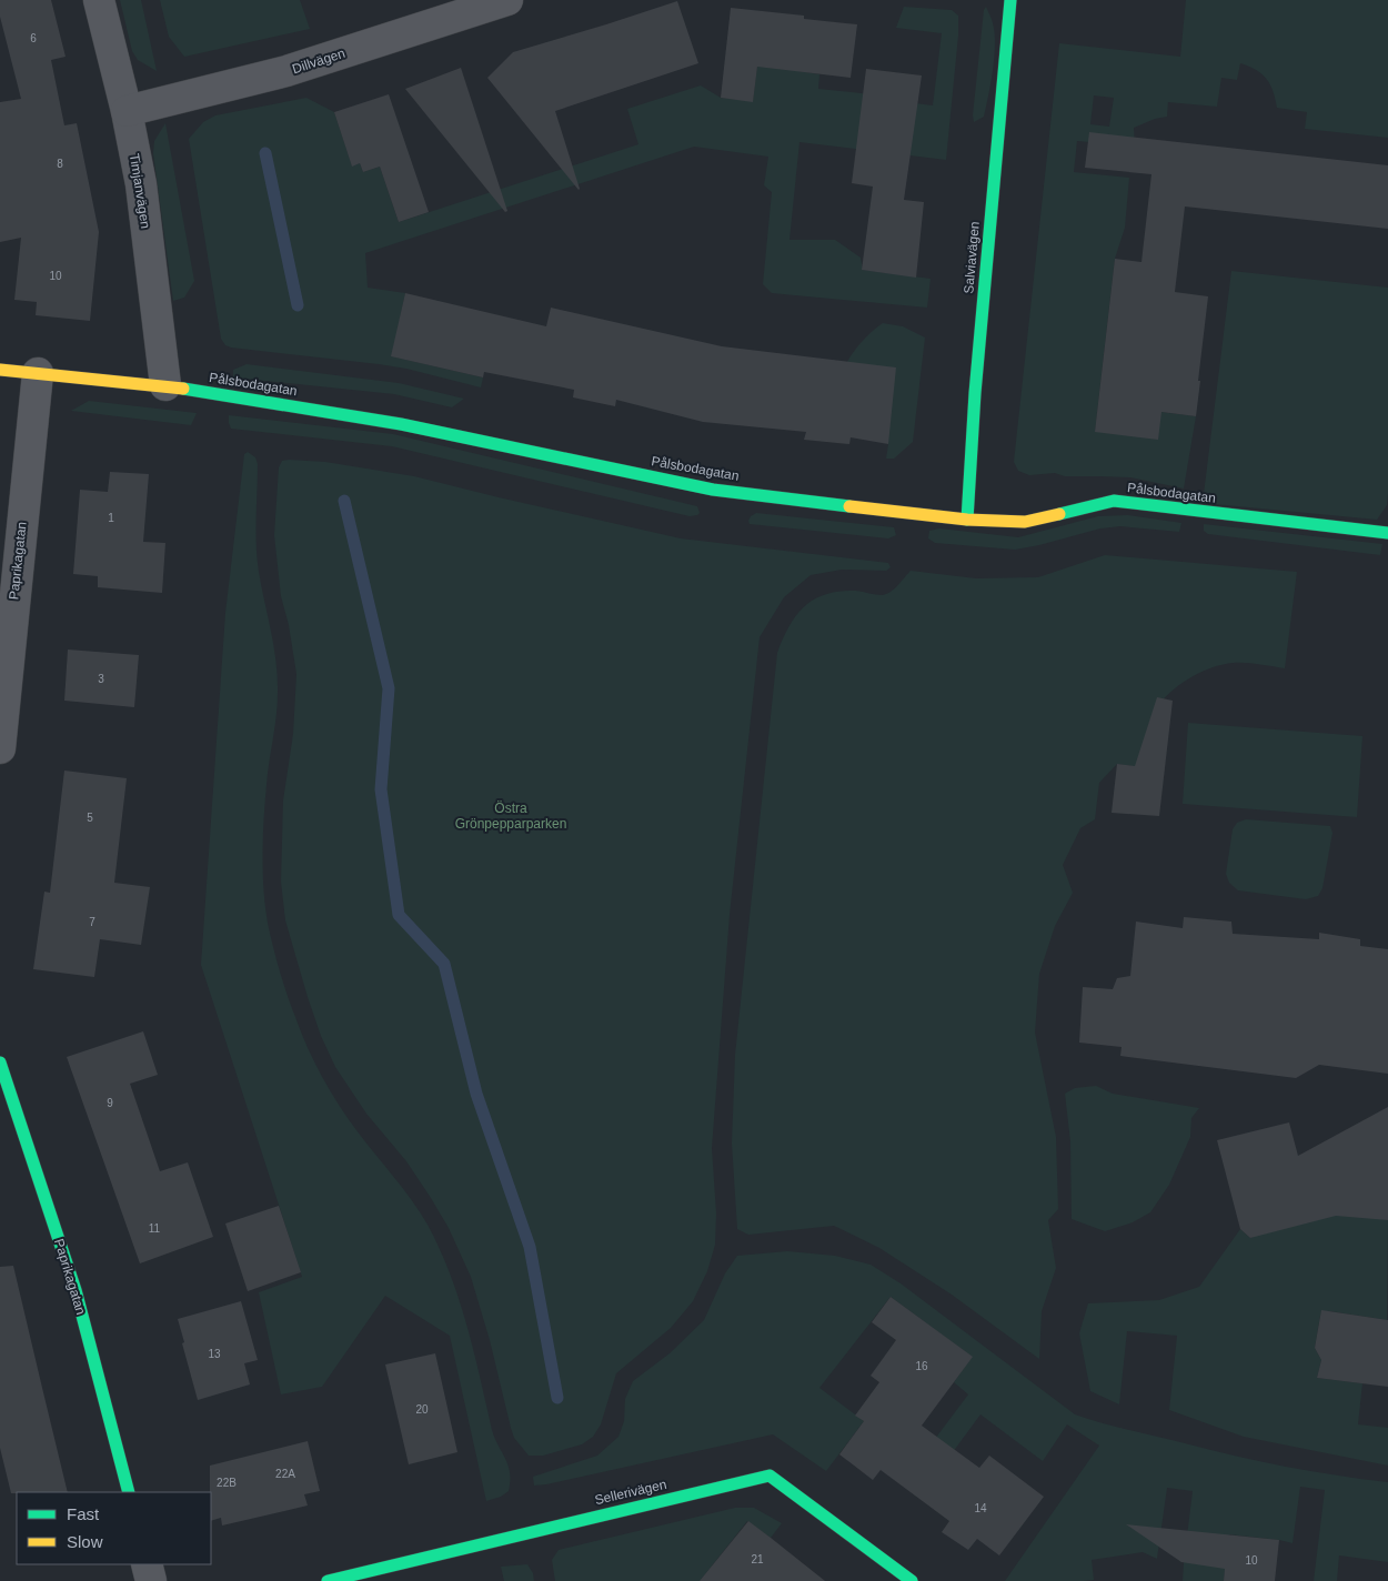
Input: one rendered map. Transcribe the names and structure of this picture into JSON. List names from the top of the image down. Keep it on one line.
{"streets":{"street":["Dillvägen","Timjanvägen","Salviavägen","Pålsbodagatan","Paprikagatan","Sellerivägen"]},"crossings":[["Dillvägen","Timjanvägen"],["Timjanvägen","Pålsbodagatan"],["Salviavägen","Pålsbodagatan"],["Pålsbodagatan","Paprikagatan"]],"parks":["Östra Grönpepparparken"],"house_numbers":["6","8","10","1","3","5","7","9","11","13","16","20","22A","22B","14","21","10"],"legend":["Fast","Slow"]}
